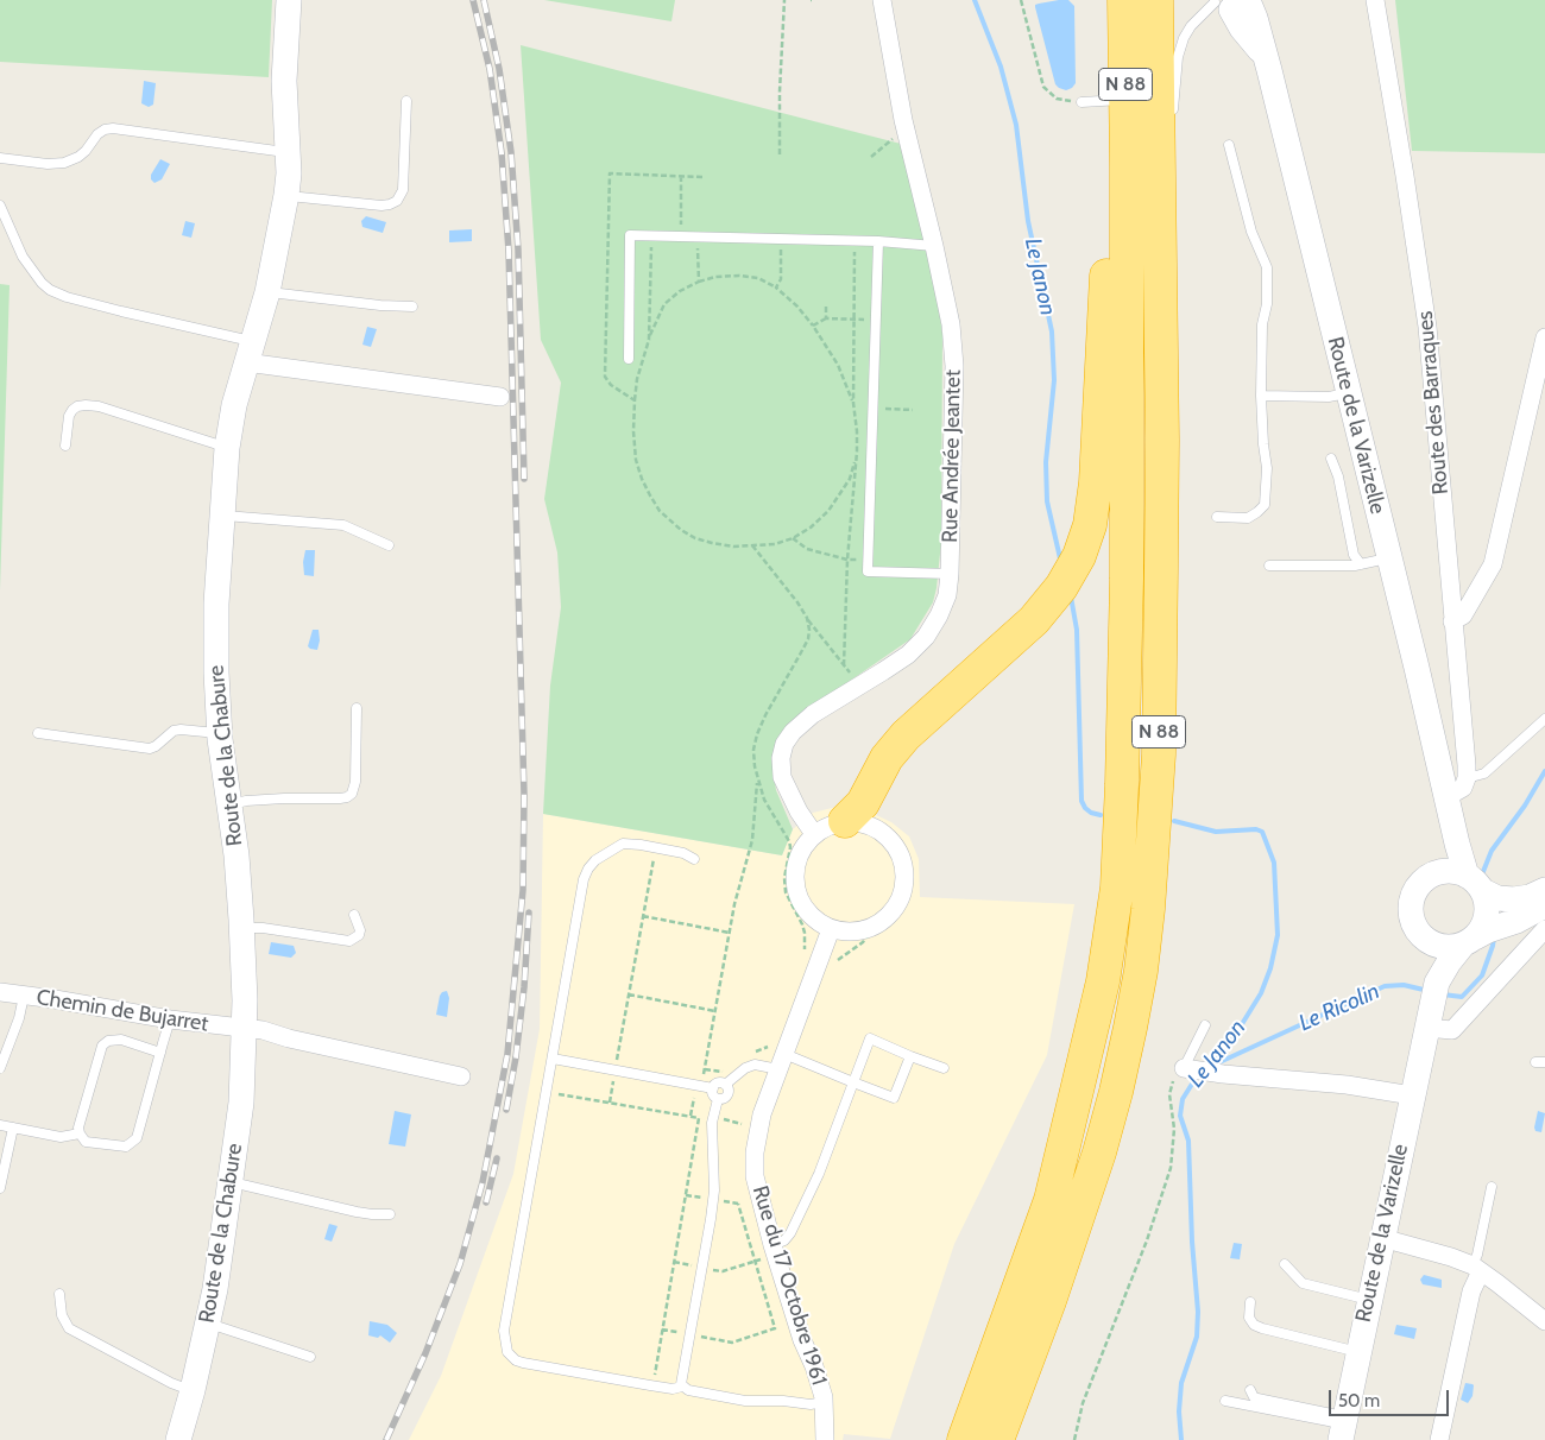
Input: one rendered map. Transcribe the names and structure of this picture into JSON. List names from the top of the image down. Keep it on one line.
{"streets":{"highway":["N 88"],"main road":["Route de la Varizelle","Route de la Chabure"],"street":["Route des Barraques","Rue Andrée Jeantet","Chemin de Bujarret","Rue du 17 Octobre 1961"]},"crossings":[["Rue Andrée Jeantet","Rue du 17 Octobre 1961"],["Route de la Chabure","Chemin de Bujarret"]],"water":["Le Janon","Le Ricolin"],"scale_bar":"50 m"}
